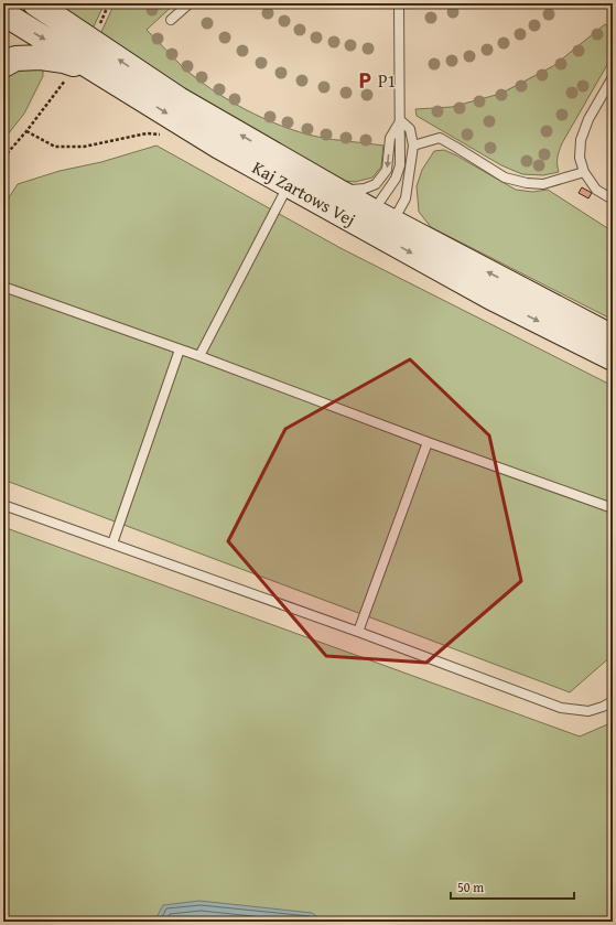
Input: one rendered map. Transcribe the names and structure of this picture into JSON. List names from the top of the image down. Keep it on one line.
{"streets":{"street":["Kaj Zartows Vej"]},"places":{"parking":["P1"]},"scale_bar":"50 m"}
